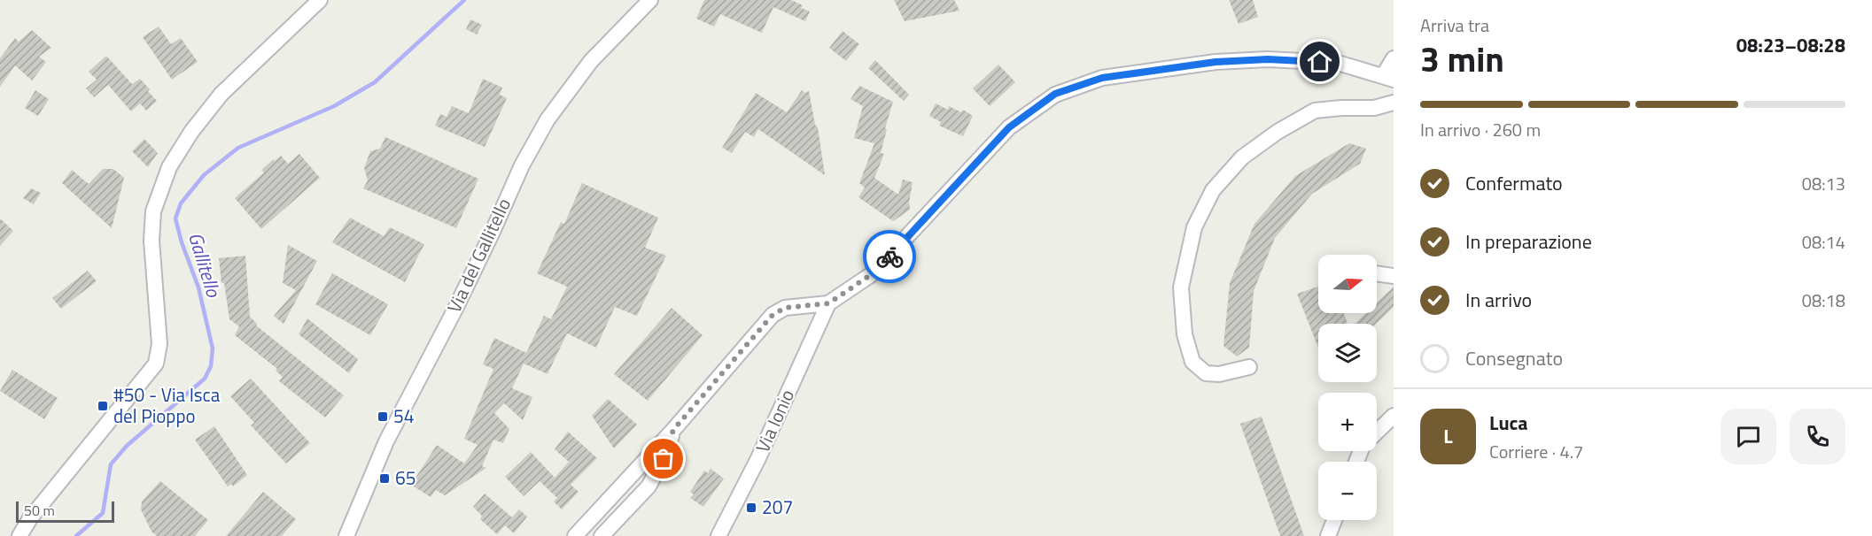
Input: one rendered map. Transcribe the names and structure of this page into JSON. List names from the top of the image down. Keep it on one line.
{"streets":{"street":["Via del Gallitello","Via Ionio"]},"water":["Gallitello"],"places":{"transit":["#50 - Via Isca del Pioppo","54","65","207"]},"scale_bar":"50 m","north":"right","page":{"heading":["3 min","Arriva tra","08:23–08:28"],"panel":["Luca","Corriere · 4.7"],"bar":"In arrivo · 260 m","list":[["Confermato","08:13"],["In preparazione","08:14"],["In arrivo","08:18"],"Consegnato"],"map_buttons":["+","−"],"round":"L","scale":"50 m"}}
